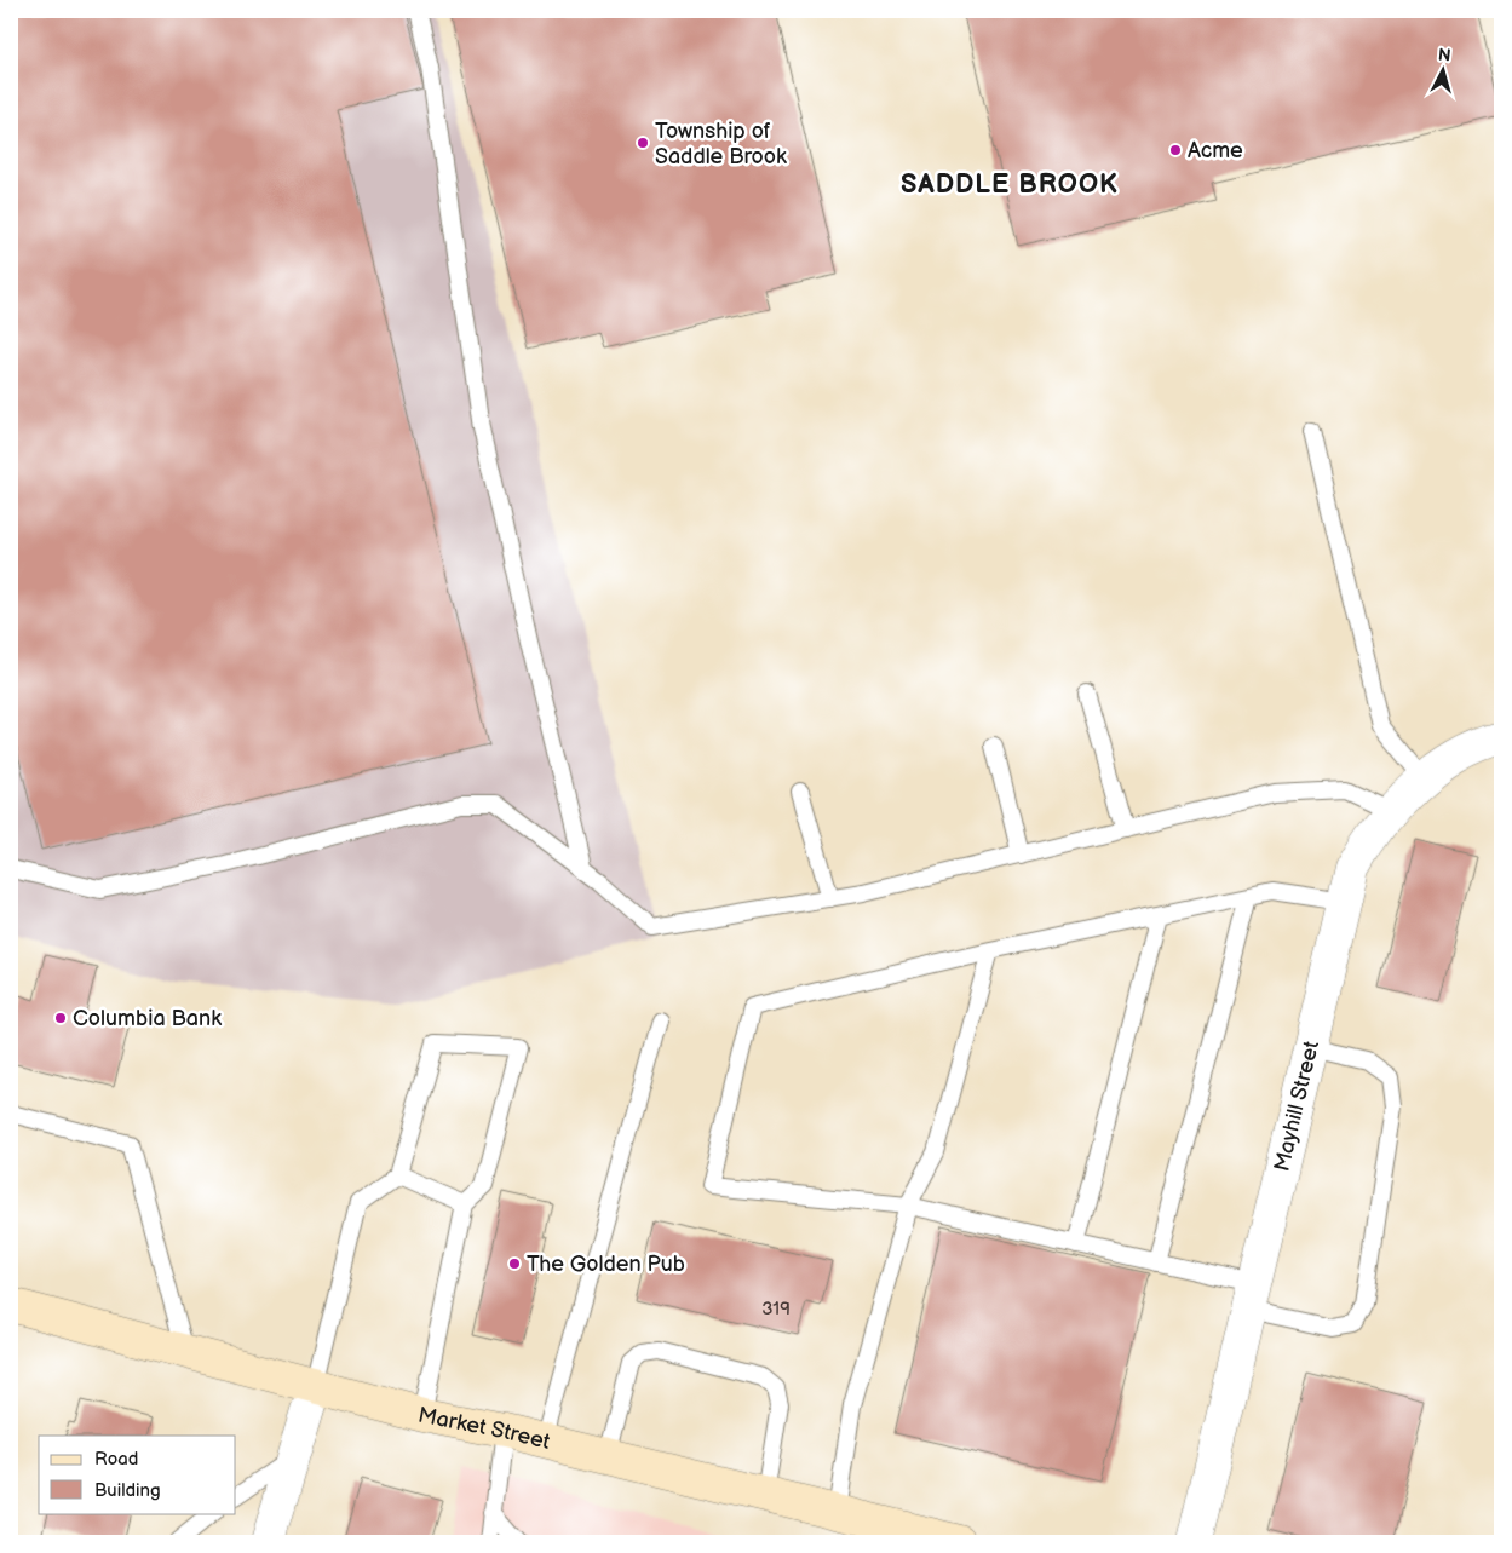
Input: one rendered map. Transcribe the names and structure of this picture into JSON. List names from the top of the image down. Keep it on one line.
{"streets":{"main road":["Market Street"],"street":["Mayhill Street"]},"districts":["SADDLE BROOK"],"places":["Township of Saddle Brook","Acme","Columbia Bank","The Golden Pub"],"house_numbers":["319"],"legend":["Road","Building"],"north":"top"}
